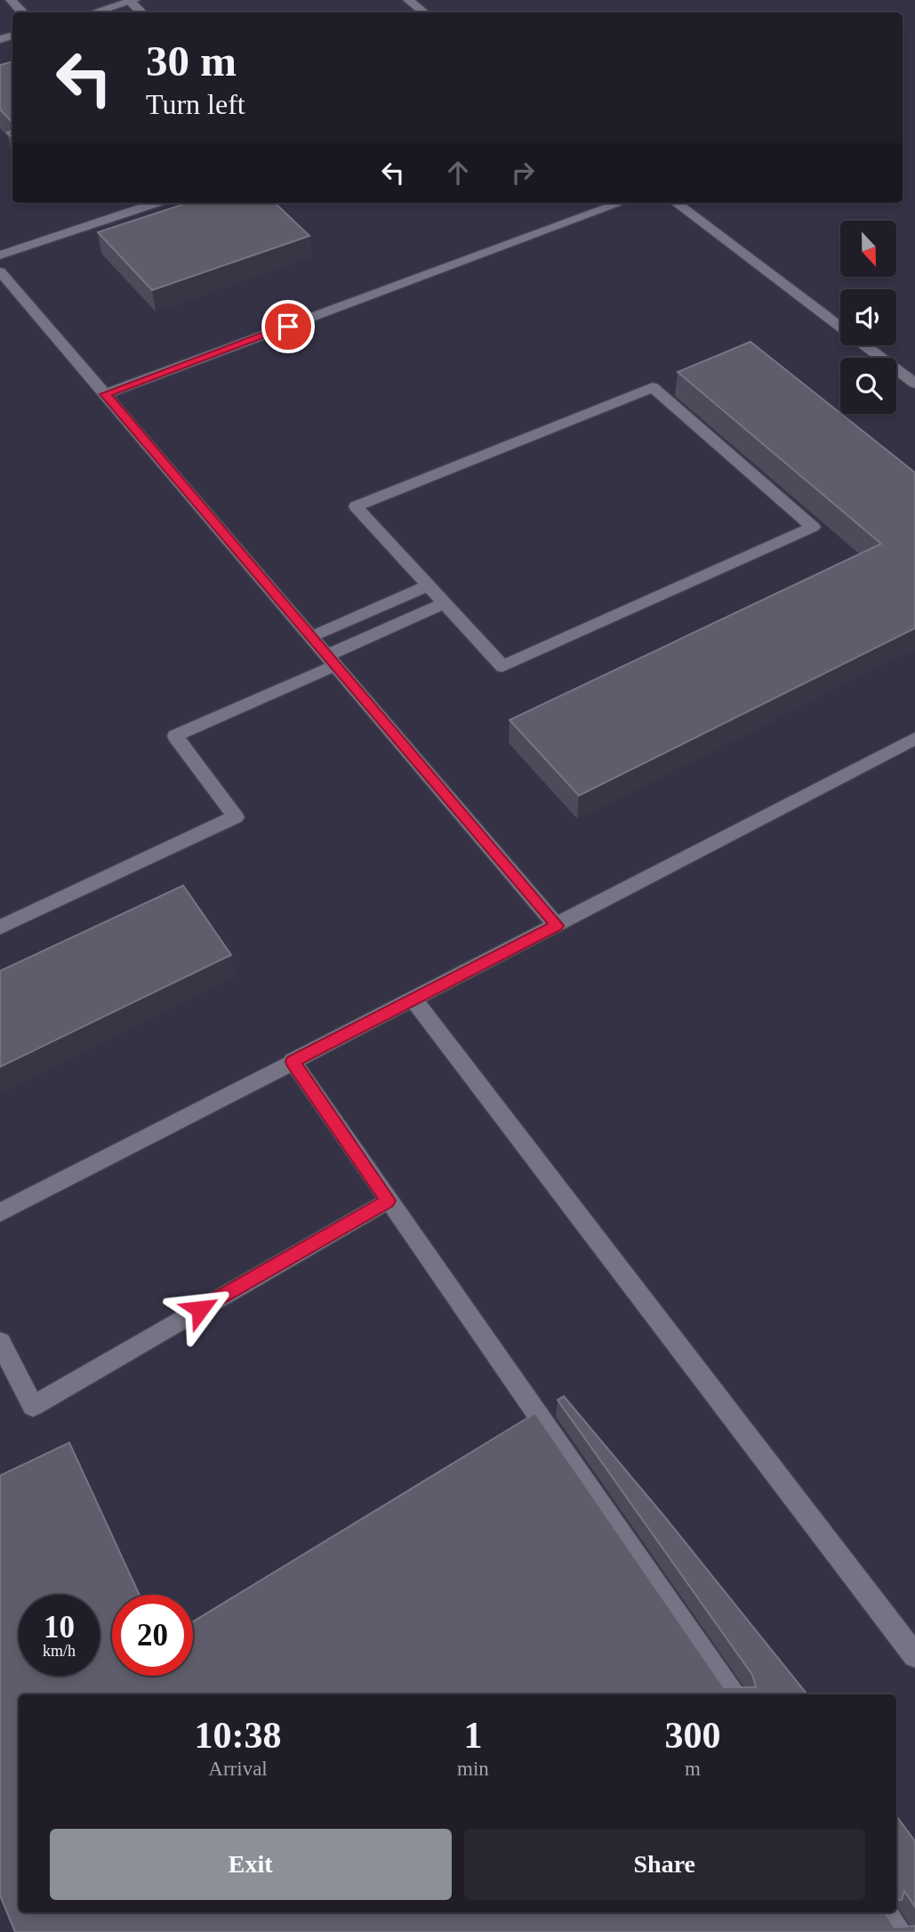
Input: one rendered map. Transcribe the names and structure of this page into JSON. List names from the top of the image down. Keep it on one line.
{"north":"bottom","page":{"turn":["30 m","Turn left"],"speed":"10 km/h","limit":"20","eta":["10:38","Arrival","1","min","300","m"],"buttons":["Exit","Share"]}}
